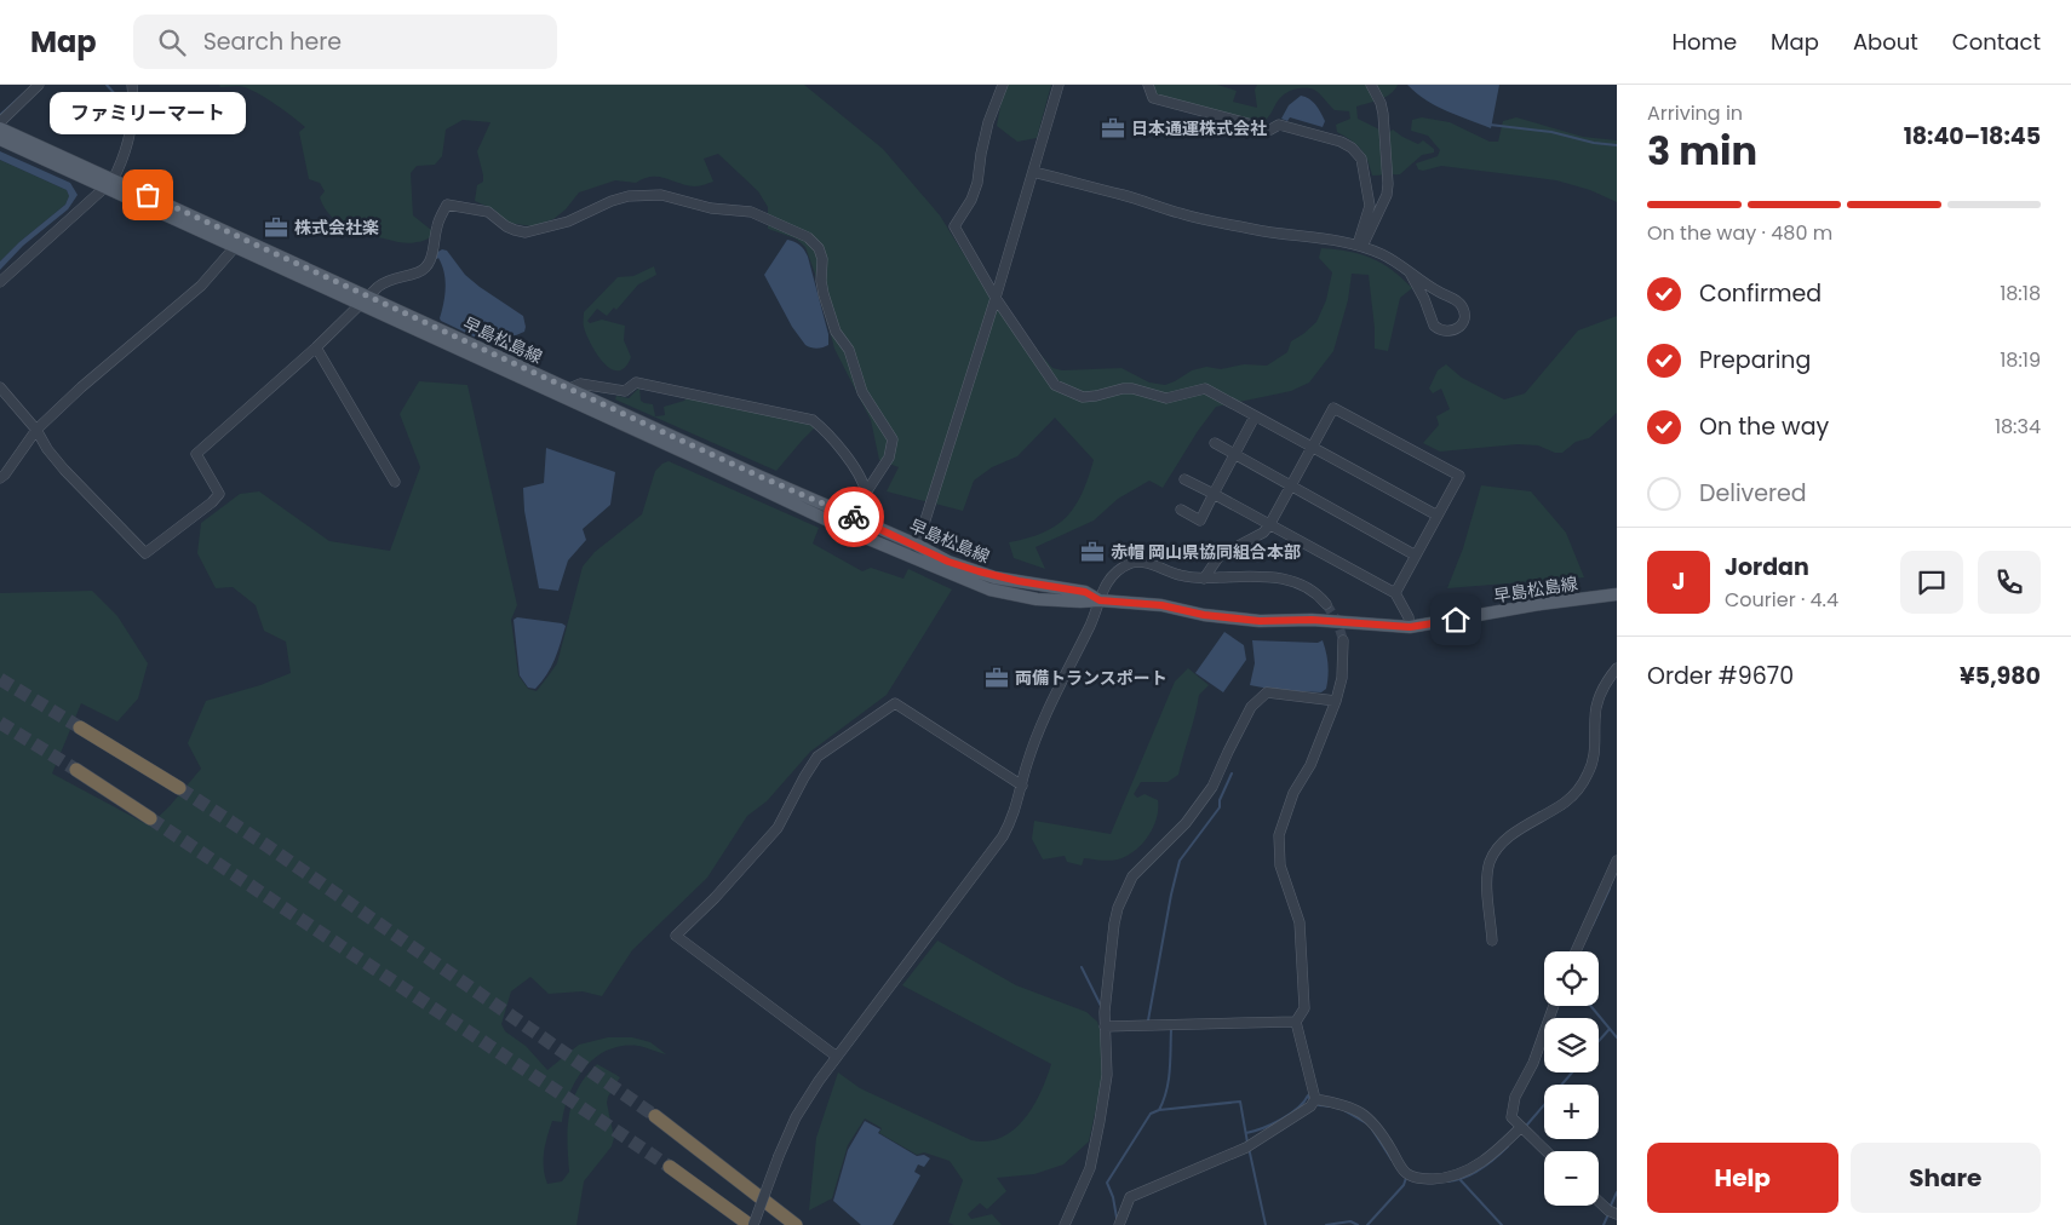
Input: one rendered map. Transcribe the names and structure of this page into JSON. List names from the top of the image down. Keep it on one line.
{"streets":{"main road":["早島松島線"]},"places":{"office":["日本通運株式会社","株式会社楽","赤帽 岡山県協同組合本部","両備トランスポート"],"other":["ファミリーマート"]},"page":{"header":"Map","search":"Search here","nav":["Home","Map","About","Contact"],"heading":["3 min","Arriving in","18:40–18:45"],"panel":["Jordan","Courier · 4.4","Order #9670","¥5,980"],"bubble":"ファミリーマート","bar":"On the way · 480 m","list":[["Confirmed","18:18"],["Preparing","18:19"],["On the way","18:34"],"Delivered"],"round":"J","map_buttons":["+","−"],"buttons":["Help","Share"]}}
